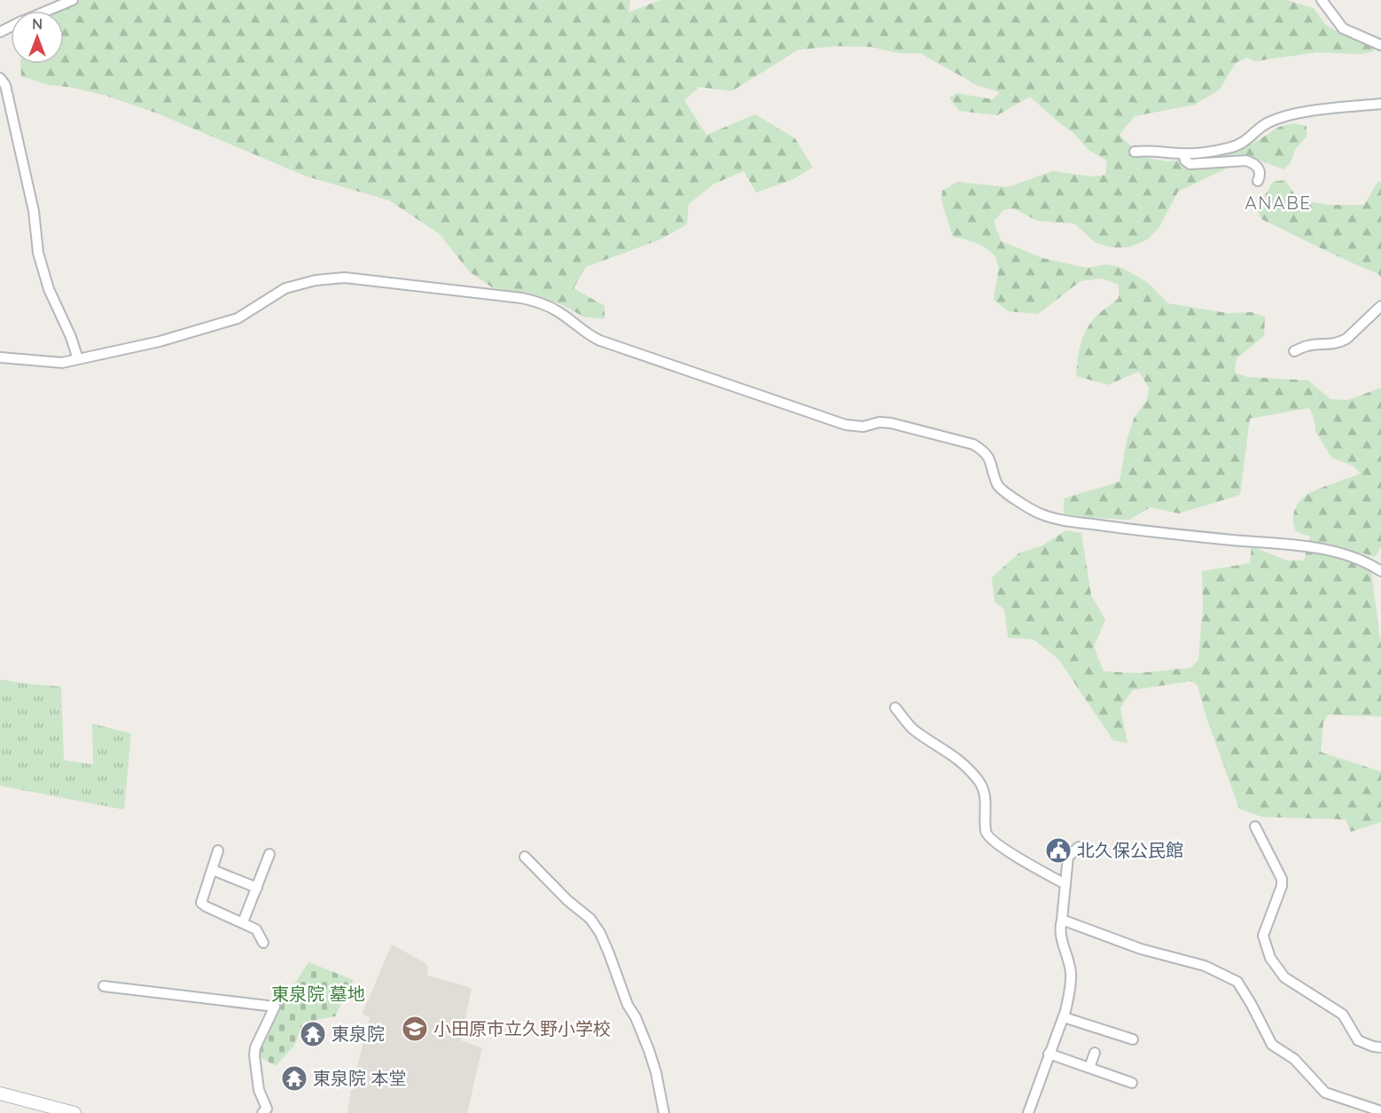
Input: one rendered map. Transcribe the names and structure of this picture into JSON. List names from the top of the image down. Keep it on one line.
{"districts":["ANABE"],"parks":["東泉院 墓地"],"places":{"public building":["北久保公民館"],"school or university":["小田原市立久野小学校"],"temple":["東泉院","東泉院 本堂"]},"north":"top"}
